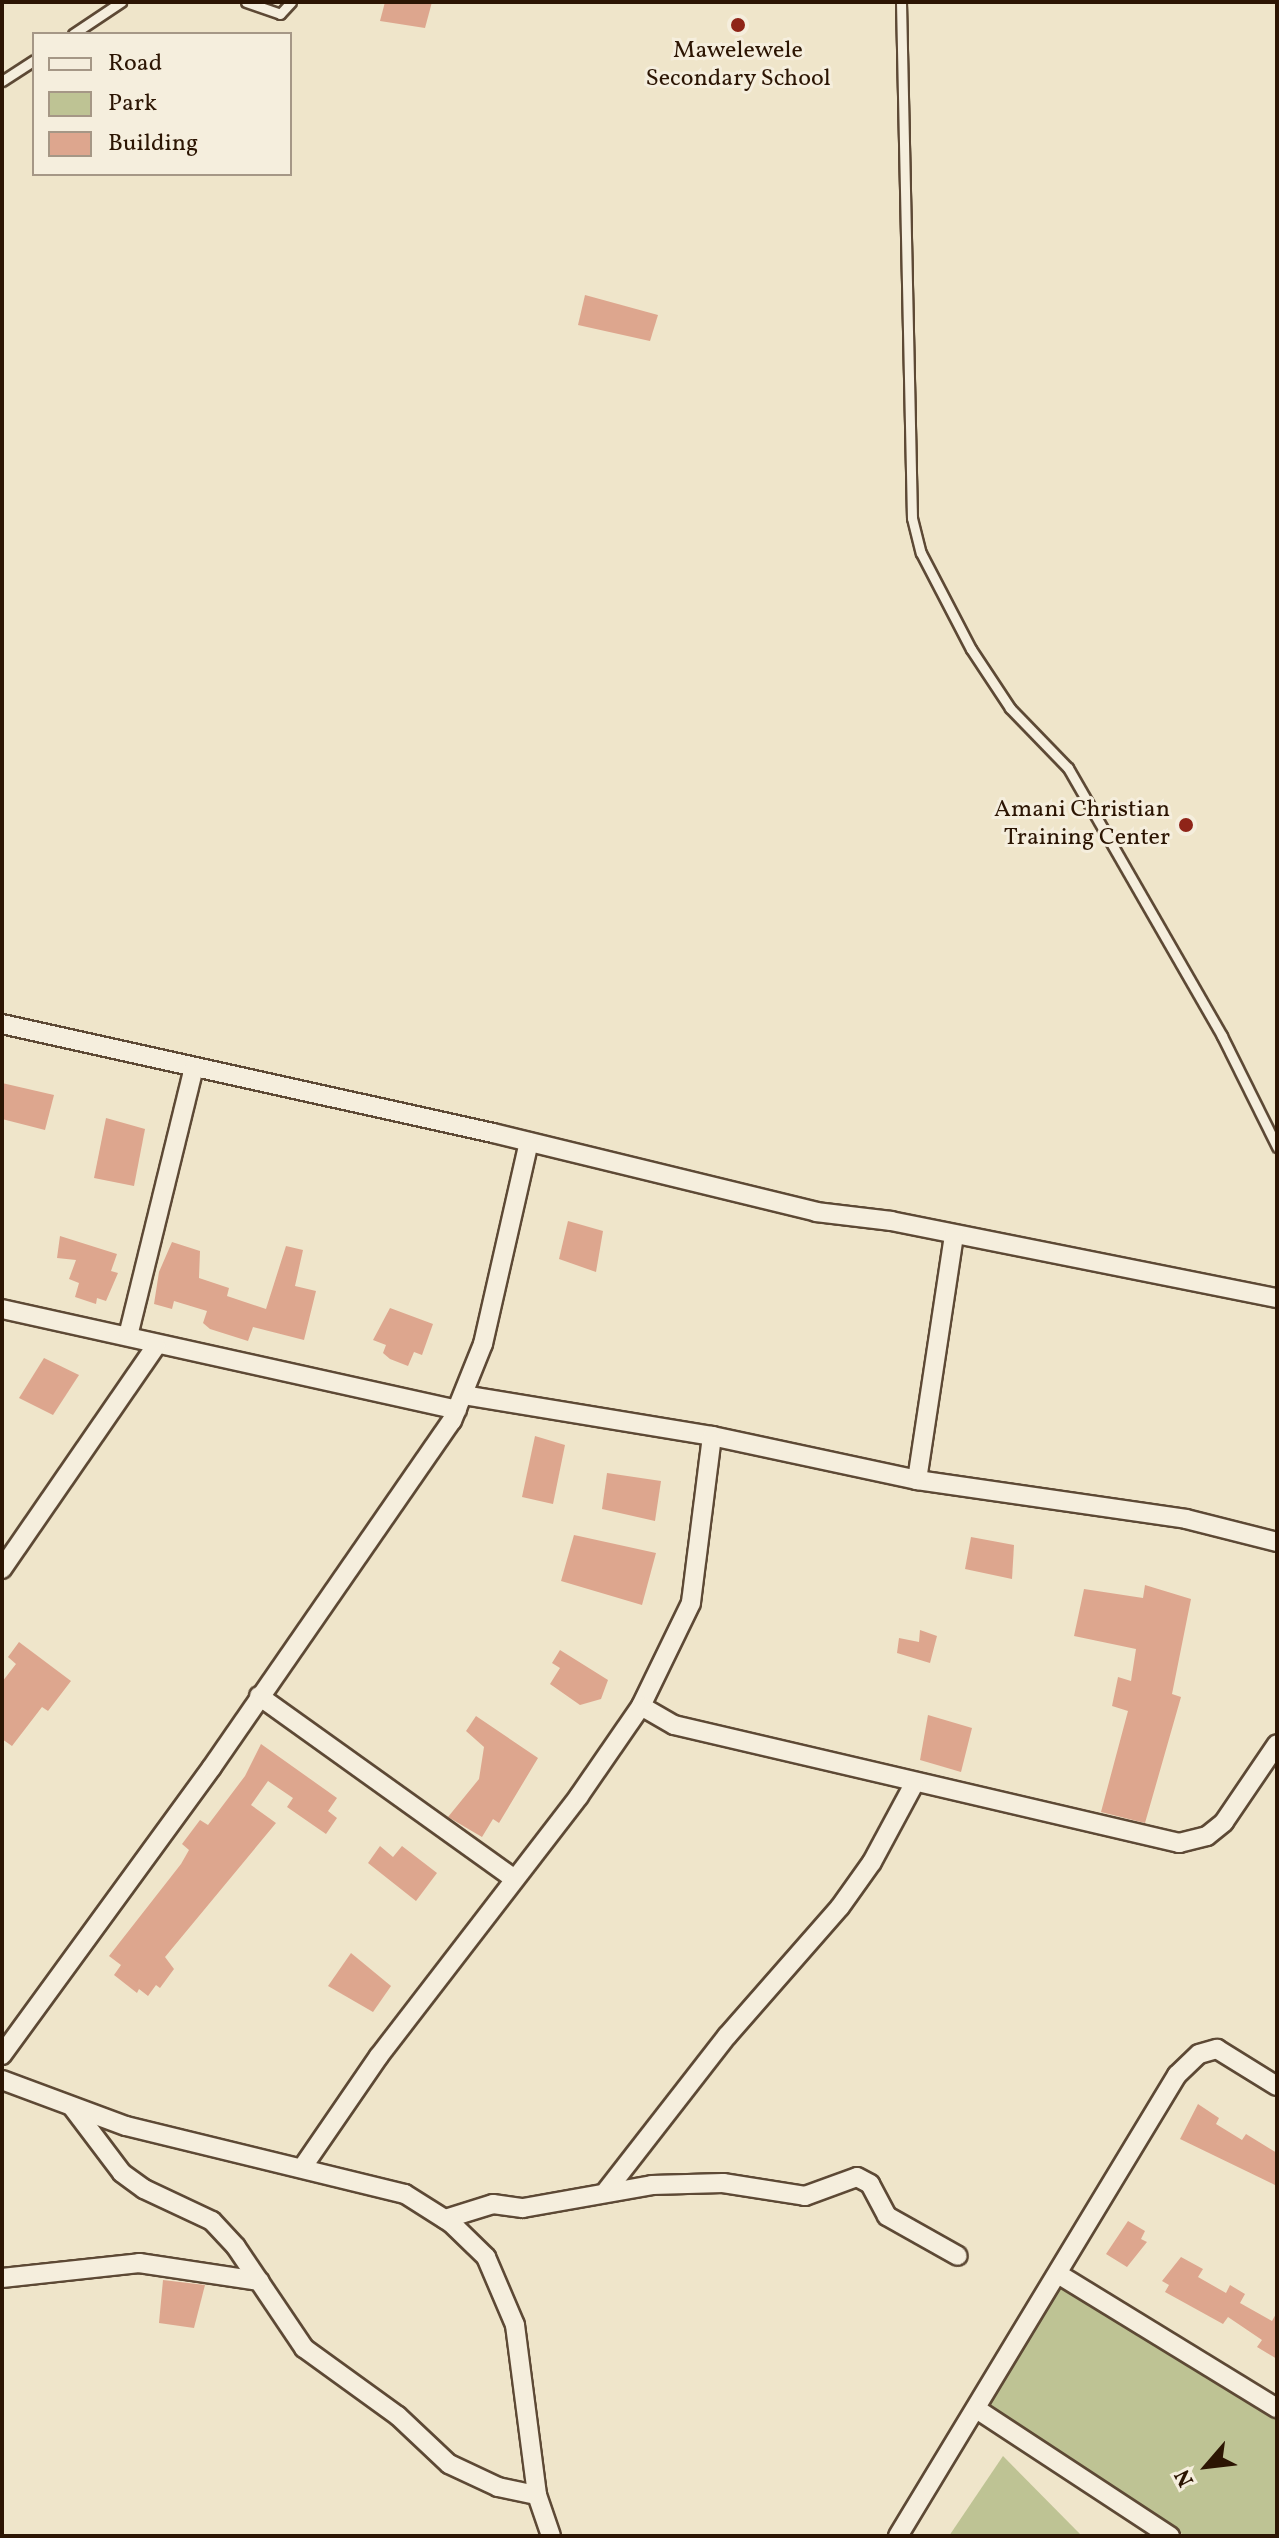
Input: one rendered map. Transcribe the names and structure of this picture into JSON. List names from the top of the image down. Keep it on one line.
{"places":["Mawelewele Secondary School","Amani Christian Training Center"],"legend":["Road","Park","Building"],"north":"bottom left"}
